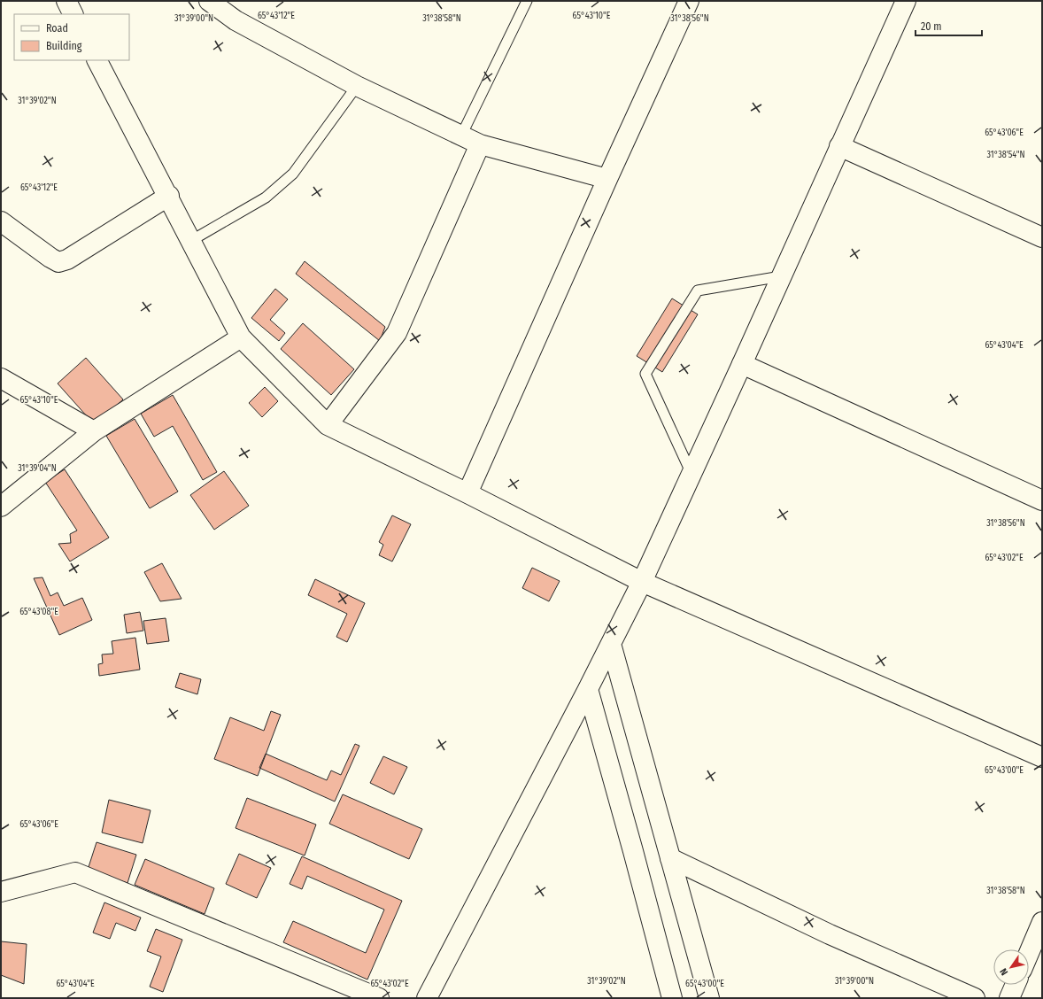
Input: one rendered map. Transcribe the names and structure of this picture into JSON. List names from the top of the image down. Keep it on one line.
{"legend":["Road","Building"],"scale_bar":"20 m","north":"bottom left","coordinates":["65°43'12\"E","65°43'10\"E","31°39'00\"N","31°38'58\"N","31°38'56\"N","31°39'02\"N","65°43'06\"E","31°38'54\"N","65°43'04\"E","31°39'04\"N","65°43'02\"E","65°43'08\"E","65°43'00\"E"]}
